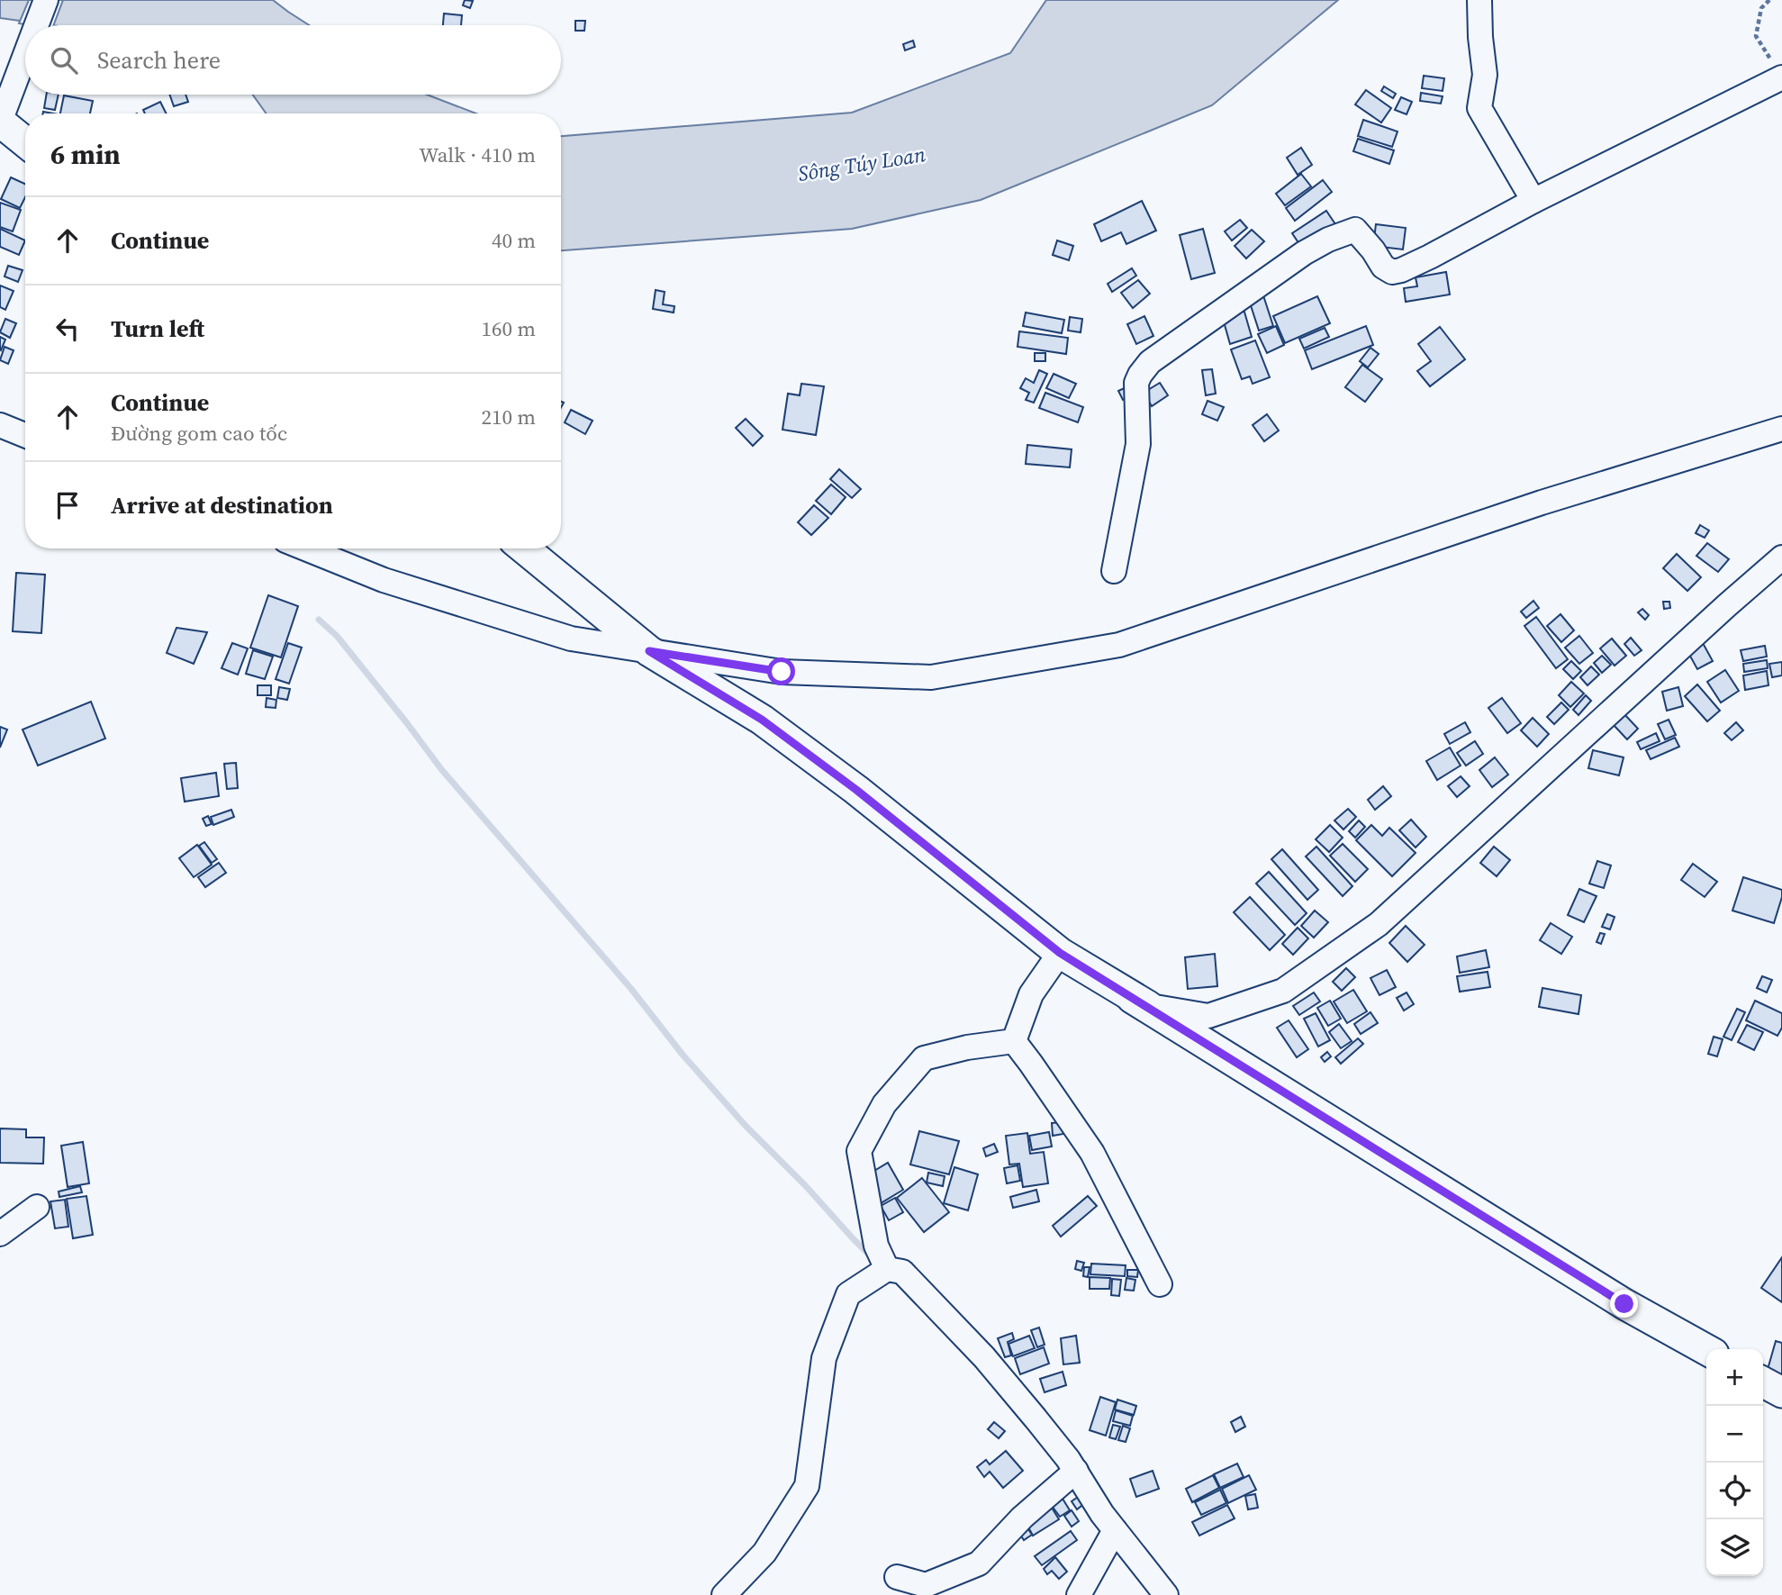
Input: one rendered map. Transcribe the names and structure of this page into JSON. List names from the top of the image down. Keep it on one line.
{"water":["Sông Túy Loan"],"page":{"search":"Search here","heading":["6 min","Walk · 410 m"],"list":[["Continue","40 m"],["Turn left","160 m"],["Continue","Đường gom cao tốc","210 m"],"Arrive at destination"],"map_buttons":["+","−"]}}
